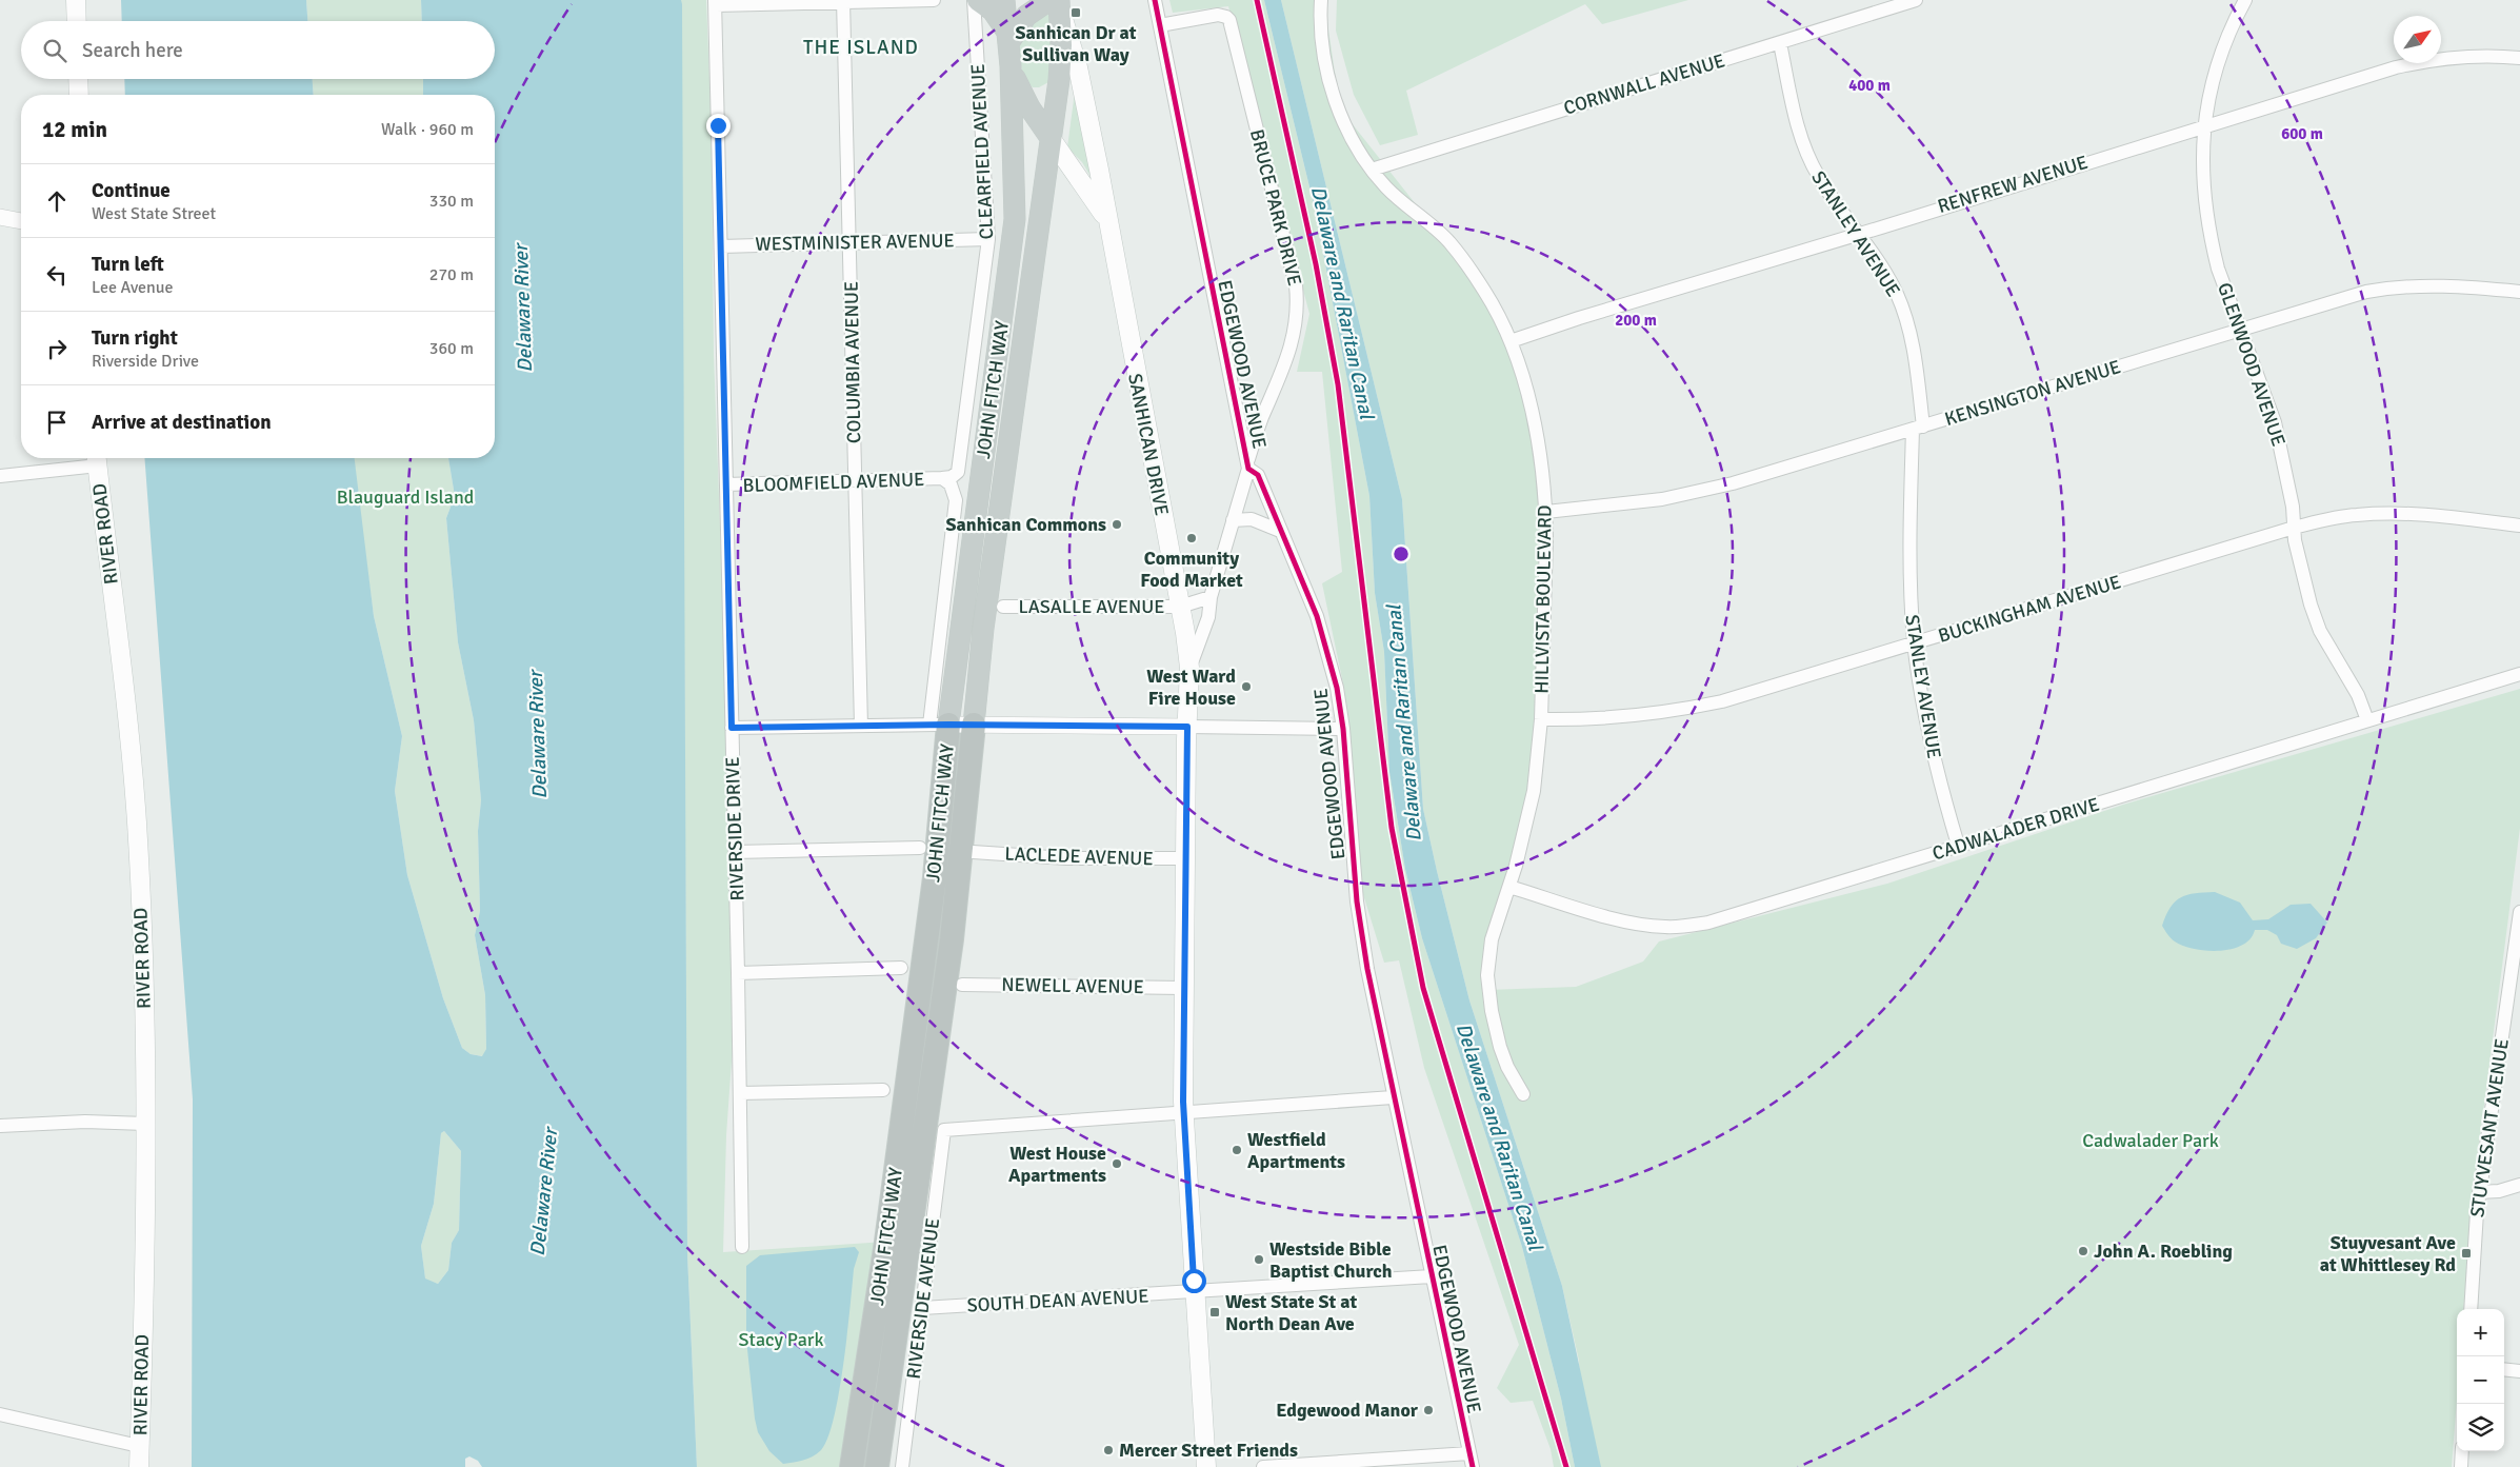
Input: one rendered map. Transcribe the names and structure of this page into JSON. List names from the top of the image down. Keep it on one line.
{"streets":{"highway":["JOHN FITCH WAY"],"main road":["SANHICAN DRIVE","RIVER ROAD"],"street":["CORNWALL AVENUE","CLEARFIELD AVENUE","RENFREW AVENUE","BRUCE PARK DRIVE","STANLEY AVENUE","WESTMINISTER AVENUE","COLUMBIA AVENUE","EDGEWOOD AVENUE","GLENWOOD AVENUE","KENSINGTON AVENUE","BLOOMFIELD AVENUE","HILLVISTA BOULEVARD","LASALLE AVENUE","BUCKINGHAM AVENUE","RIVERSIDE DRIVE","CADWALADER DRIVE","LACLEDE AVENUE","NEWELL AVENUE","STUYVESANT AVENUE","RIVERSIDE AVENUE","SOUTH DEAN AVENUE"]},"crossings":[["CORNWALL AVENUE","STANLEY AVENUE"],["CORNWALL AVENUE","HILLVISTA BOULEVARD"],["CLEARFIELD AVENUE","WESTMINISTER AVENUE"],["CLEARFIELD AVENUE","BLOOMFIELD AVENUE"],["RENFREW AVENUE","STANLEY AVENUE"],["RENFREW AVENUE","GLENWOOD AVENUE"],["RENFREW AVENUE","HILLVISTA BOULEVARD"],["BRUCE PARK DRIVE","EDGEWOOD AVENUE"],["STANLEY AVENUE","KENSINGTON AVENUE"],["STANLEY AVENUE","BUCKINGHAM AVENUE"],["STANLEY AVENUE","CADWALADER DRIVE"],["WESTMINISTER AVENUE","COLUMBIA AVENUE"],["WESTMINISTER AVENUE","RIVERSIDE DRIVE"],["COLUMBIA AVENUE","BLOOMFIELD AVENUE"],["EDGEWOOD AVENUE","SOUTH DEAN AVENUE"],["GLENWOOD AVENUE","KENSINGTON AVENUE"],["GLENWOOD AVENUE","BUCKINGHAM AVENUE"],["GLENWOOD AVENUE","CADWALADER DRIVE"],["JOHN FITCH WAY","SANHICAN DRIVE"],["KENSINGTON AVENUE","HILLVISTA BOULEVARD"],["SANHICAN DRIVE","LASALLE AVENUE"],["SANHICAN DRIVE","LACLEDE AVENUE"],["SANHICAN DRIVE","NEWELL AVENUE"],["SANHICAN DRIVE","RIVERSIDE AVENUE"],["SANHICAN DRIVE","SOUTH DEAN AVENUE"],["BLOOMFIELD AVENUE","RIVERSIDE DRIVE"],["HILLVISTA BOULEVARD","BUCKINGHAM AVENUE"],["HILLVISTA BOULEVARD","CADWALADER DRIVE"],["RIVERSIDE AVENUE","SOUTH DEAN AVENUE"]],"districts":["THE ISLAND"],"water":["Delaware and Raritan Canal","Delaware River"],"parks":["Blauguard Island","Cadwalader Park","Stacy Park"],"places":{"transit":["Sanhican Dr at Sullivan Way","Stuyvesant Ave at Whittlesey Rd","West State St at North Dean Ave"],"other":["Sanhican Commons","Community Food Market","West Ward Fire House","Westfield Apartments","West House Apartments","John A. Roebling","Westside Bible Baptist Church","Edgewood Manor","Mercer Street Friends"]},"north":"top right","page":{"search":"Search here","heading":["12 min","Walk · 960 m"],"list":[["Continue","West State Street","330 m"],["Turn left","Lee Avenue","270 m"],["Turn right","Riverside Drive","360 m"],"Arrive at destination"],"map_buttons":["+","−"]},"rings":["400 m","600 m","200 m"]}
